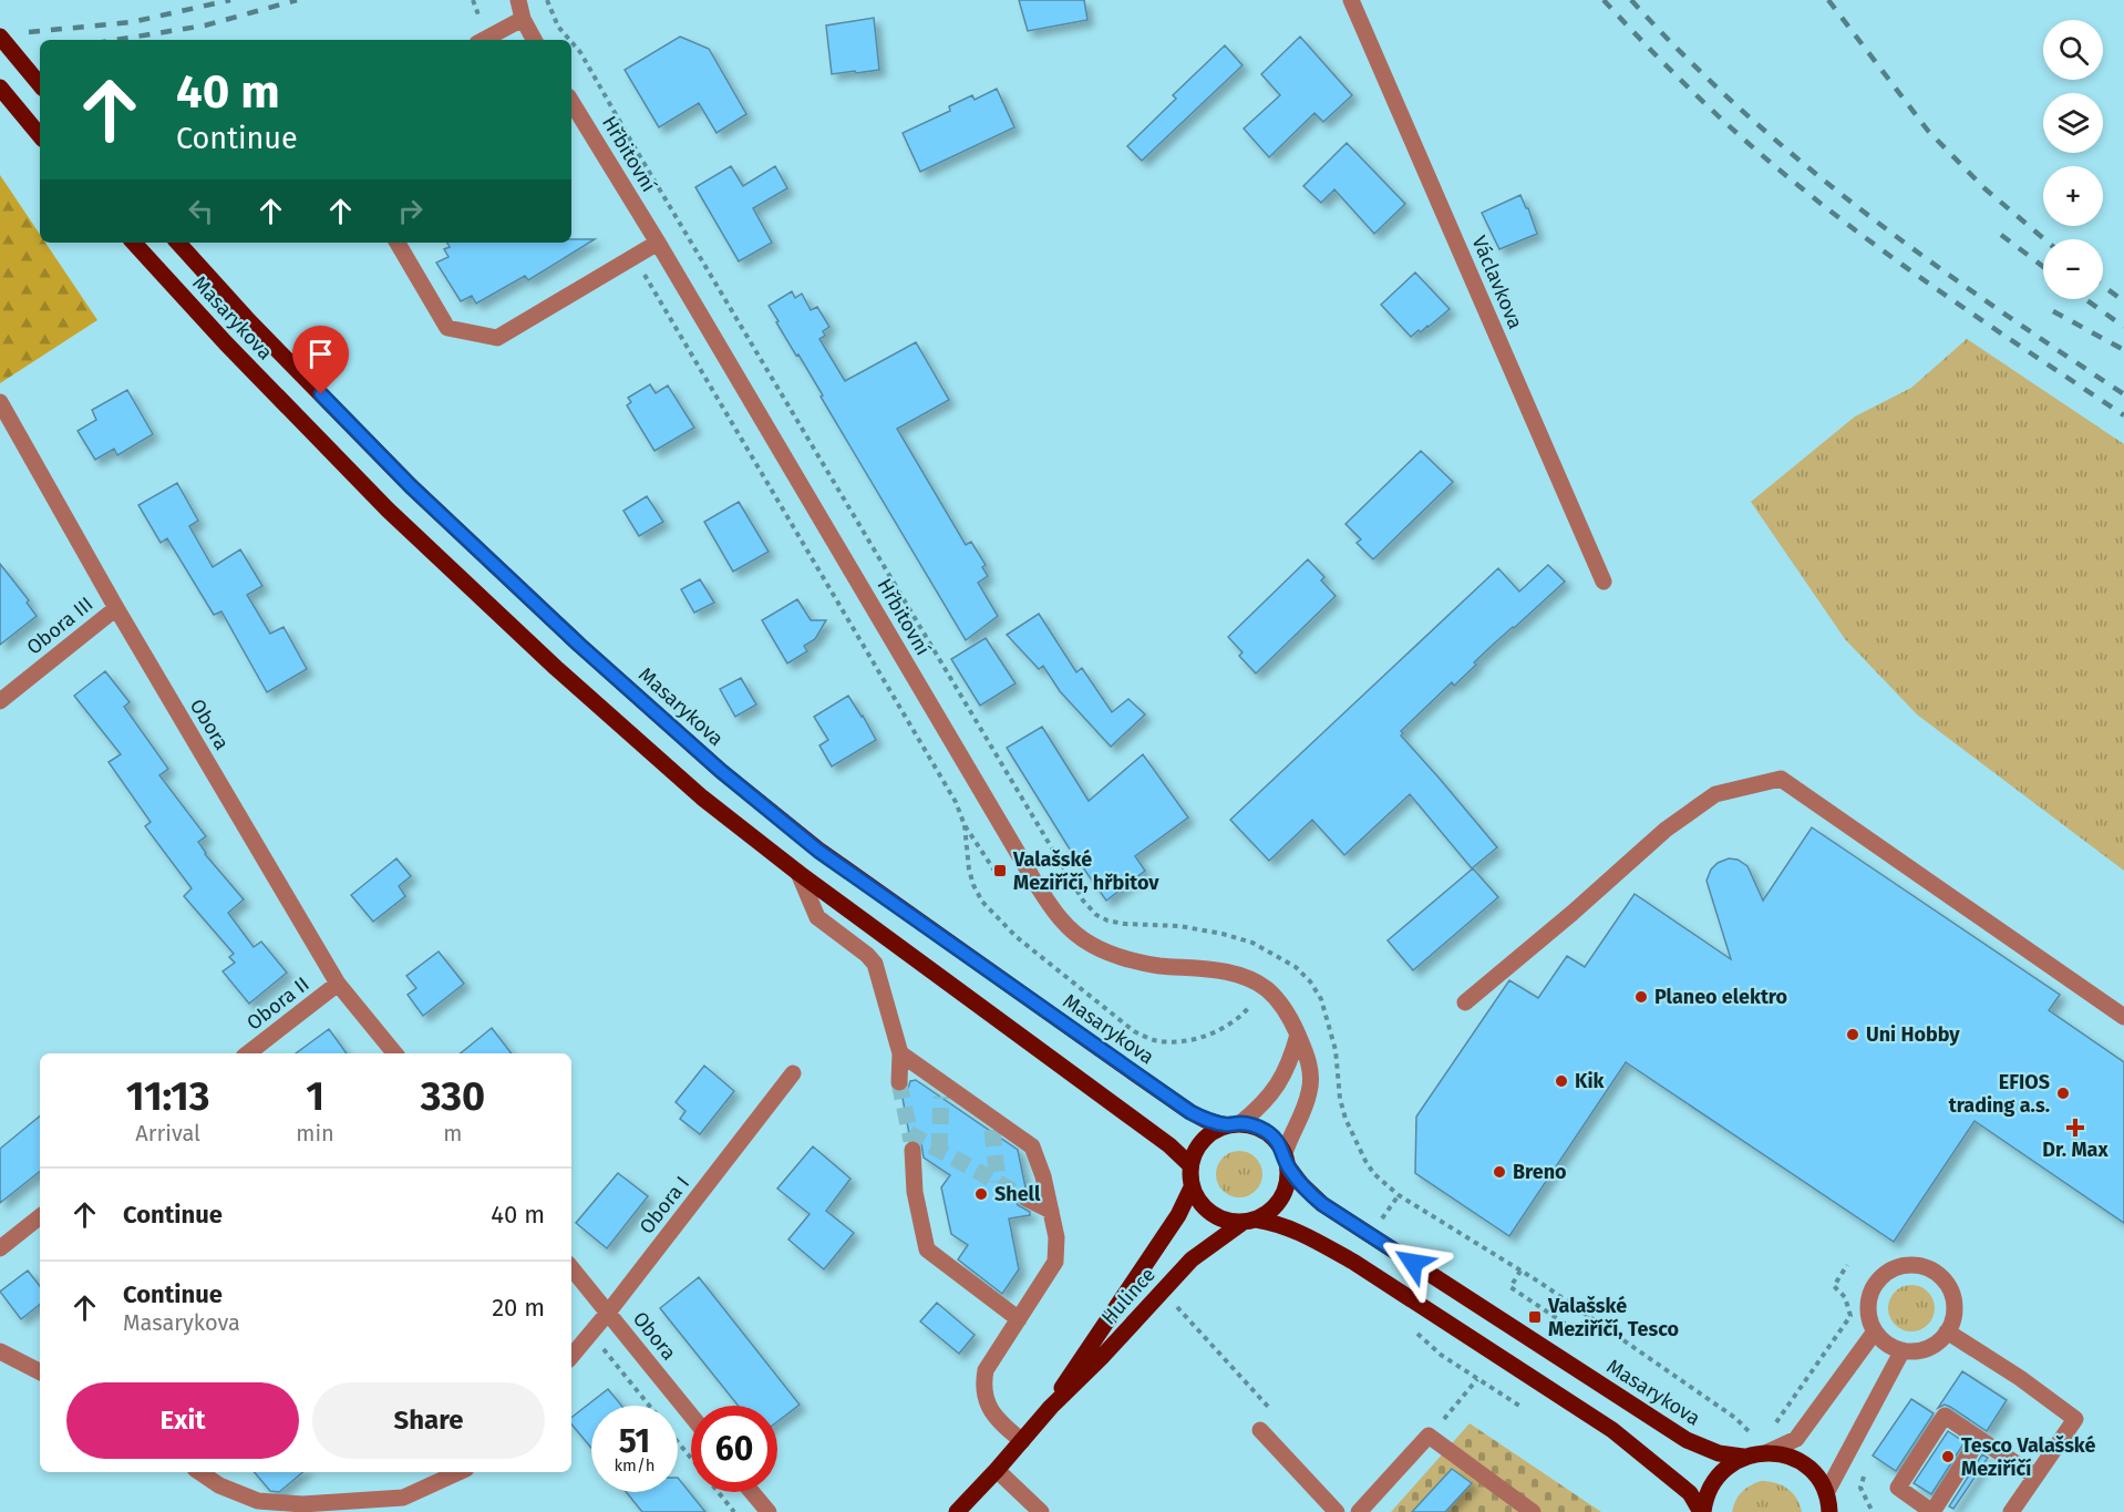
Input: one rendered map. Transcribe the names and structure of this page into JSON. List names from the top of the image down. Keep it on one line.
{"streets":{"main road":["Masarykova","Hulince"],"street":["Hřbitovní","Václavkova","Obora III","Obora","Obora II","Obora I"]},"crossings":[["Hřbitovní","Masarykova"],["Hřbitovní","Hulince"],["Masarykova","Hulince"],["Obora III","Obora"],["Obora","Obora II"],["Obora","Obora I"]],"places":{"transit":["Valašské Meziříčí, hřbitov","Valašské Meziříčí, Tesco"],"other":["Planeo elektro","Uni Hobby","Kik","EFIOS trading a.s.","Breno","Shell","Tesco Valašské Meziříčí"],"health":["Dr. Max"]},"page":{"map_buttons":["+","−"],"turn":["40 m","Continue"],"eta":["11:13","Arrival","1","min","330","m"],"list":[{"name":"Continue","value":"40 m"},{"name":"Continue","note":"Masarykova","value":"20 m"}],"buttons":["Exit","Share"],"speed":"51 km/h","limit":"60"}}
